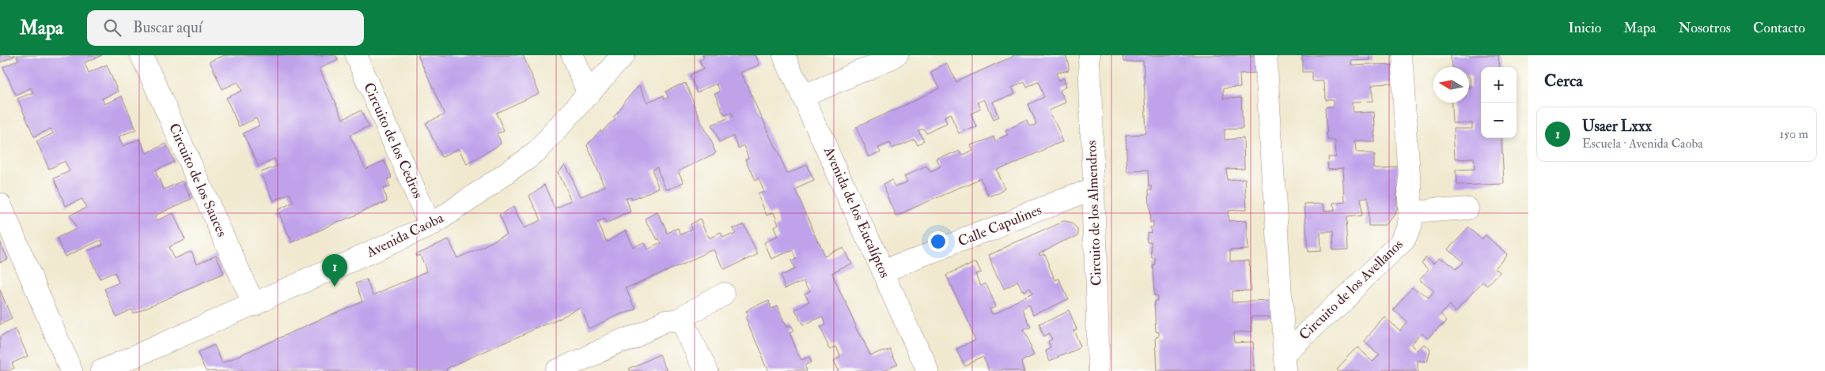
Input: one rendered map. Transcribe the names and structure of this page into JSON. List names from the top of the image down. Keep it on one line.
{"streets":{"street":["Circuito de los Cedros","Circuito de los Sauces","Avenida de los Eucalíptos","Circuito de los Almendros","Calle Capulines","Avenida Caoba","Circuito de los Avellanos"]},"crossings":[["Circuito de los Cedros","Avenida Caoba"],["Circuito de los Sauces","Avenida Caoba"],["Avenida de los Eucalíptos","Calle Capulines"],["Circuito de los Almendros","Calle Capulines"]],"north":"left","page":{"header":"Mapa","search":"Buscar aquí","nav":["Inicio","Mapa","Nosotros","Contacto"],"heading":"Cerca","map_buttons":["+","−"],"list":[{"mark":"1","name":"Usaer Lxxx","note":"Escuela · Avenida Caoba","value":"150 m"}],"pins":"1"}}
